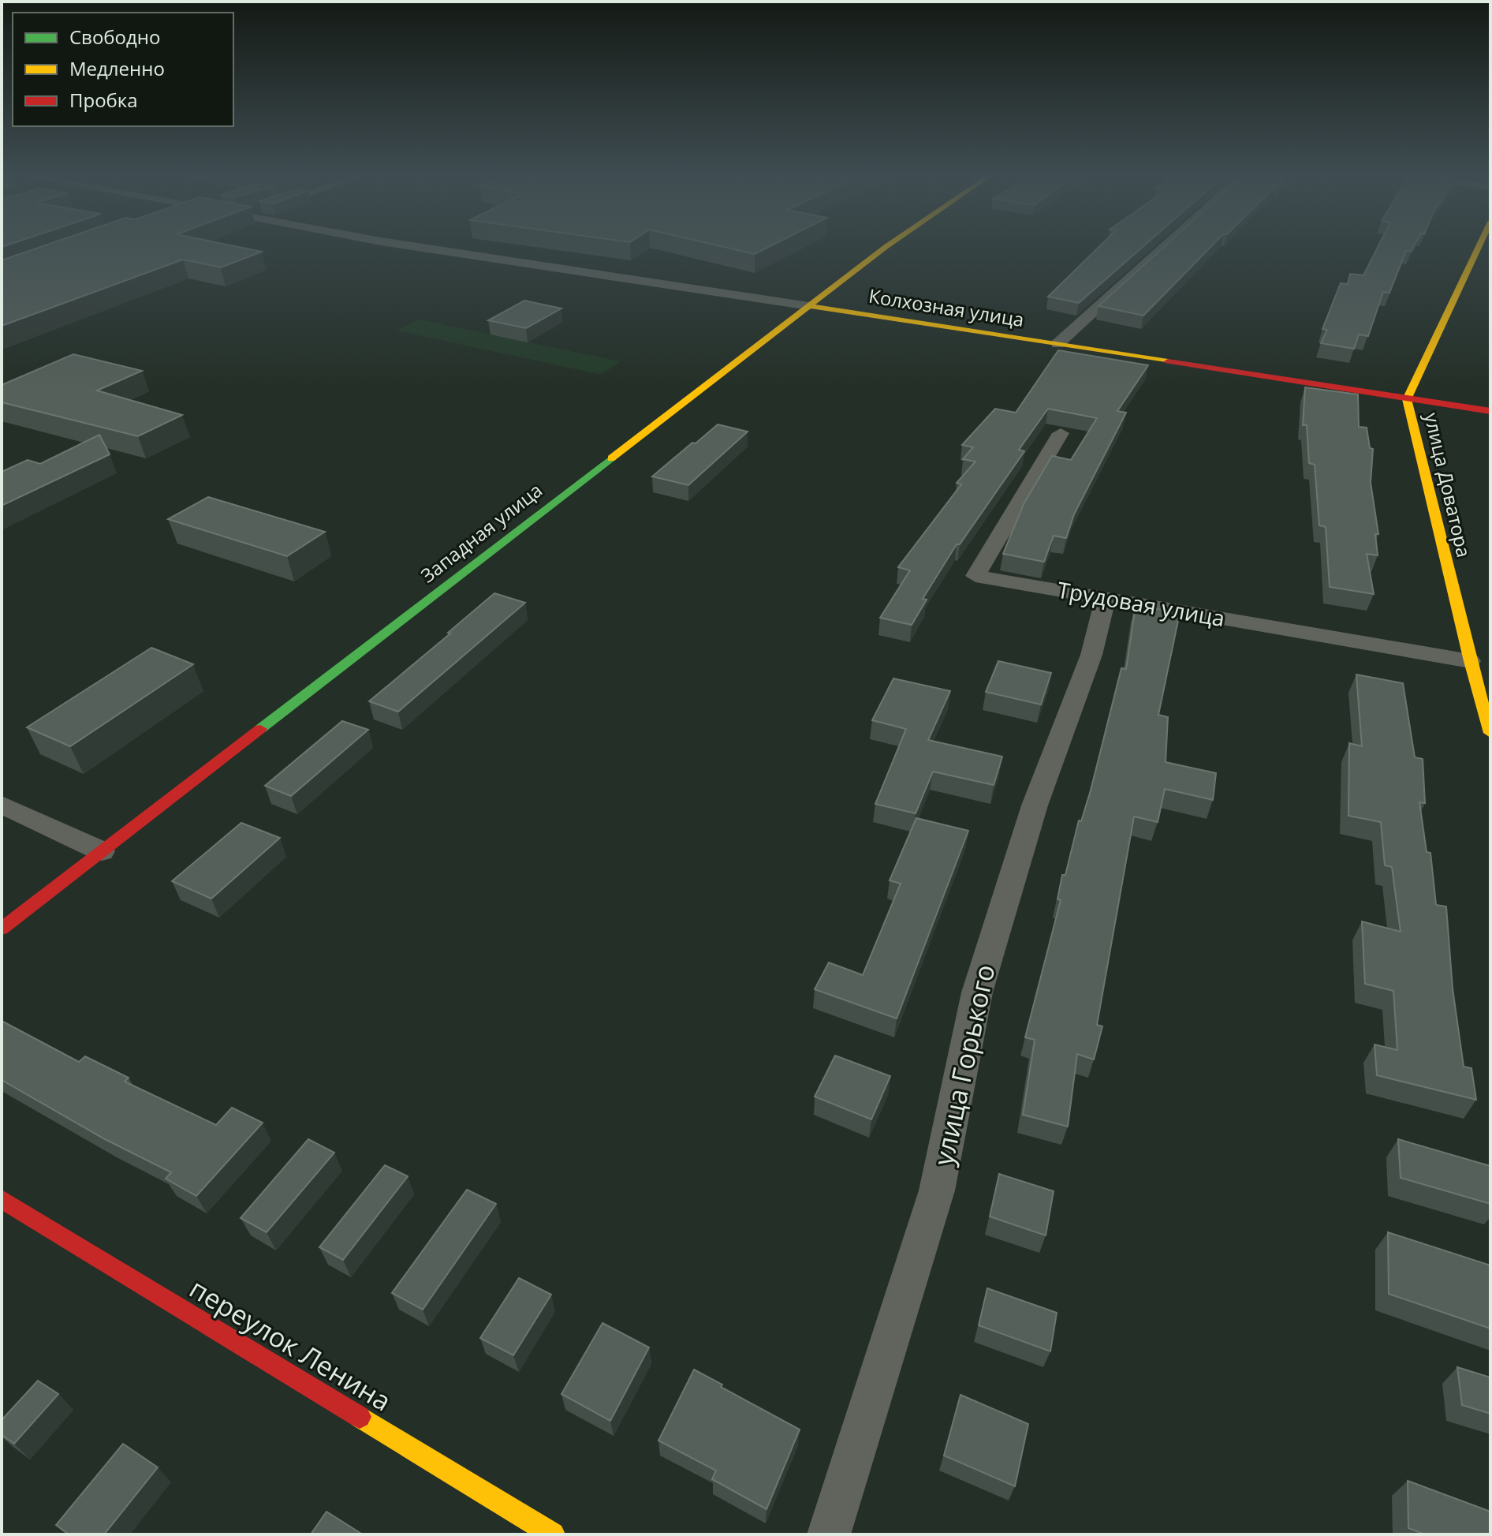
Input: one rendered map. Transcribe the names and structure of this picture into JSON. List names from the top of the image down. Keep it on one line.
{"streets":{"street":["Колхозная улица","улица Доватора","Западная улица","Трудовая улица","улица Горького","переулок Ленина"]},"crossings":[["Колхозная улица","улица Доватора"],["Колхозная улица","Западная улица"],["улица Доватора","Трудовая улица"],["Трудовая улица","улица Горького"]],"legend":["Свободно","Медленно","Пробка"]}
